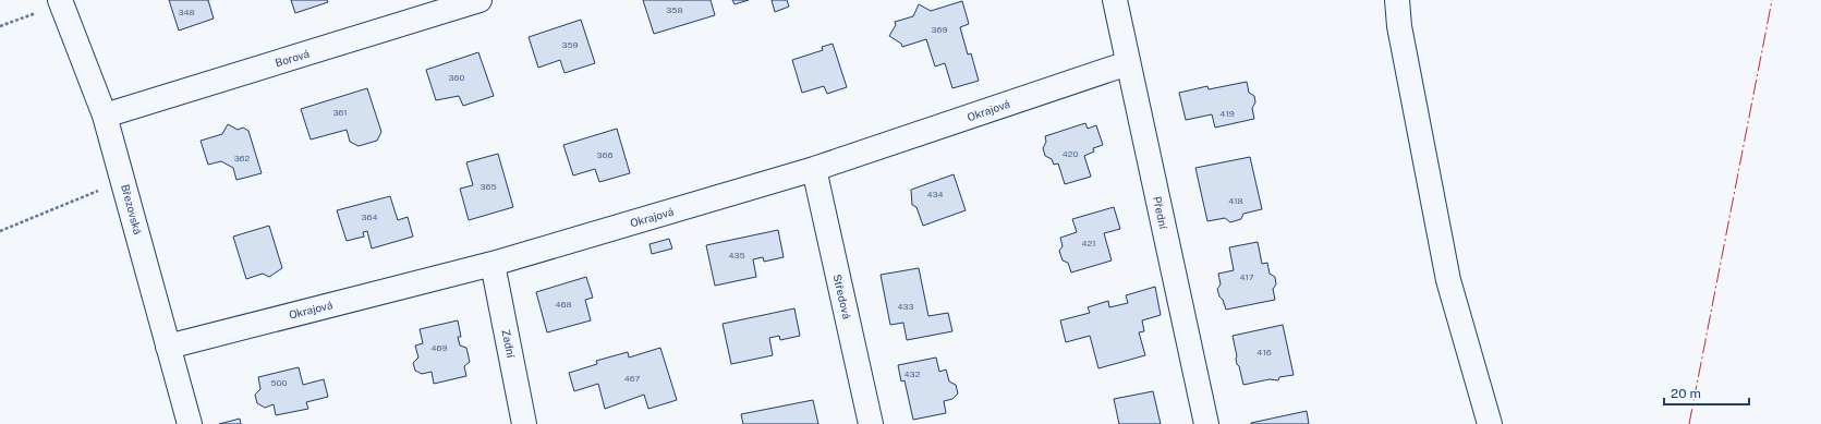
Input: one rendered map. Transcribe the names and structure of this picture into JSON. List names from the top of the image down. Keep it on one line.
{"streets":{"street":["Borová","Okrajová","Březovská","Přední","Středová","Zadní"]},"crossings":[["Borová","Březovská"],["Okrajová","Březovská"],["Okrajová","Přední"],["Okrajová","Středová"],["Okrajová","Zadní"]],"house_numbers":["358","348","369","359","360","361","419","420","366","362","365","434","418","364","421","435","417","468","433","469","416","432","467","500"],"scale_bar":"20 m"}
